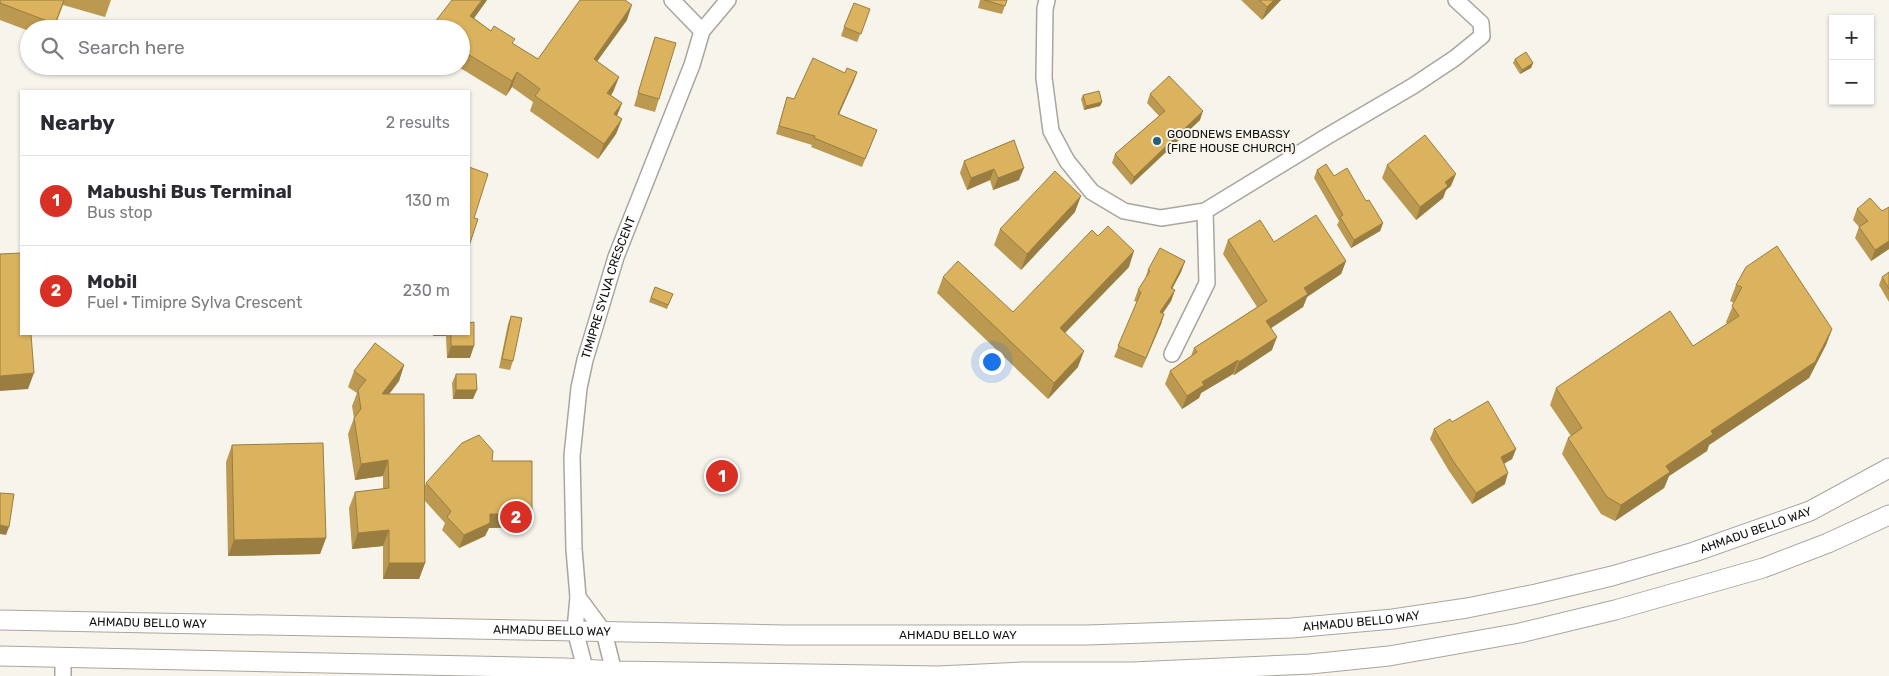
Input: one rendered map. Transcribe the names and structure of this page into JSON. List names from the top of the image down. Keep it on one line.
{"streets":{"main road":["AHMADU BELLO WAY"],"street":["TIMIPRE SYLVA CRESCENT"]},"crossings":[["TIMIPRE SYLVA CRESCENT","AHMADU BELLO WAY"]],"places":["GOODNEWS EMBASSY (FIRE HOUSE CHURCH)"],"page":{"map_buttons":["+","−"],"search":"Search here","heading":["Nearby","2 results"],"list":[{"mark":"1","name":"Mabushi Bus Terminal","note":"Bus stop","value":"130 m"},{"mark":"2","name":"Mobil","note":"Fuel · Timipre Sylva Crescent","value":"230 m"}],"pins":["1","2"]}}
